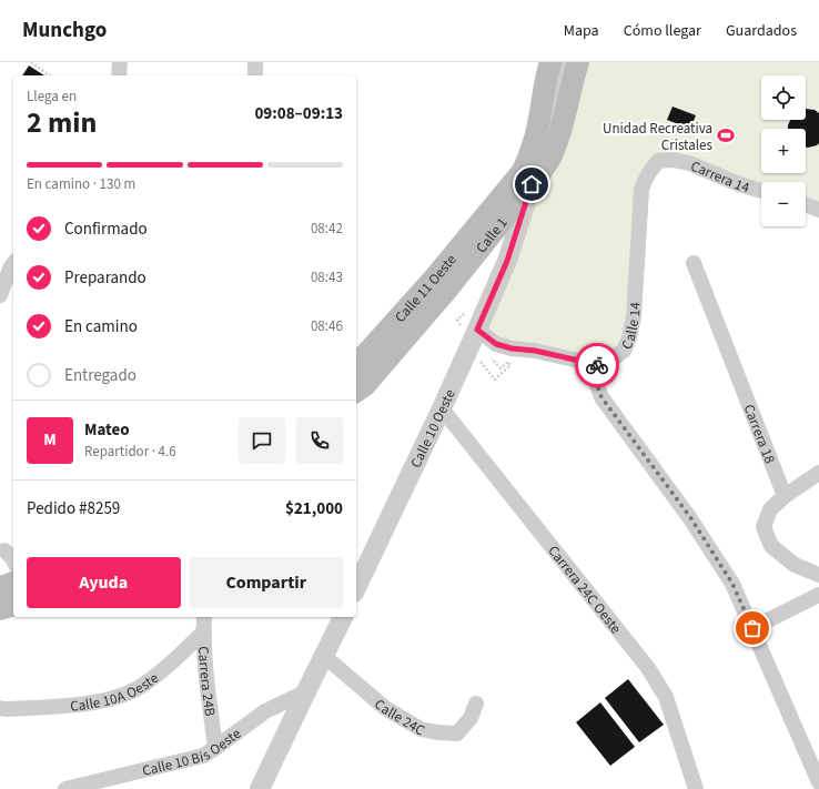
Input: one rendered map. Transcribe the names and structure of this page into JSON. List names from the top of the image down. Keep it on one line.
{"streets":{"main road":["Calle 1","Calle 11 Oeste"],"street":["Carrera 14","Calle 14","Calle 10 Oeste","Carrera 18","Carrera 24C Oeste","Carrera 24B","Calle 10A Oeste","Calle 24C","Calle 10 Bis Oeste"]},"crossings":[["Carrera 14","Calle 14"],["Calle 1","Calle 11 Oeste"],["Calle 11 Oeste","Calle 10 Oeste"],["Calle 14","Calle 10 Oeste"],["Calle 10 Oeste","Carrera 24C Oeste"],["Carrera 24B","Calle 10A Oeste"],["Carrera 24B","Calle 10 Bis Oeste"]],"places":{"sports":["Unidad Recreativa Cristales"]},"page":{"header":"Munchgo","nav":["Mapa","Cómo llegar","Guardados"],"map_buttons":["+","−"],"heading":["2 min","Llega en","09:08–09:13"],"panel":["Mateo","Repartidor · 4.6","Pedido #8259","$21,000"],"bar":"En camino · 130 m","list":[["Confirmado","08:42"],["Preparando","08:43"],["En camino","08:46"],"Entregado"],"round":"M","buttons":["Ayuda","Compartir"]}}
